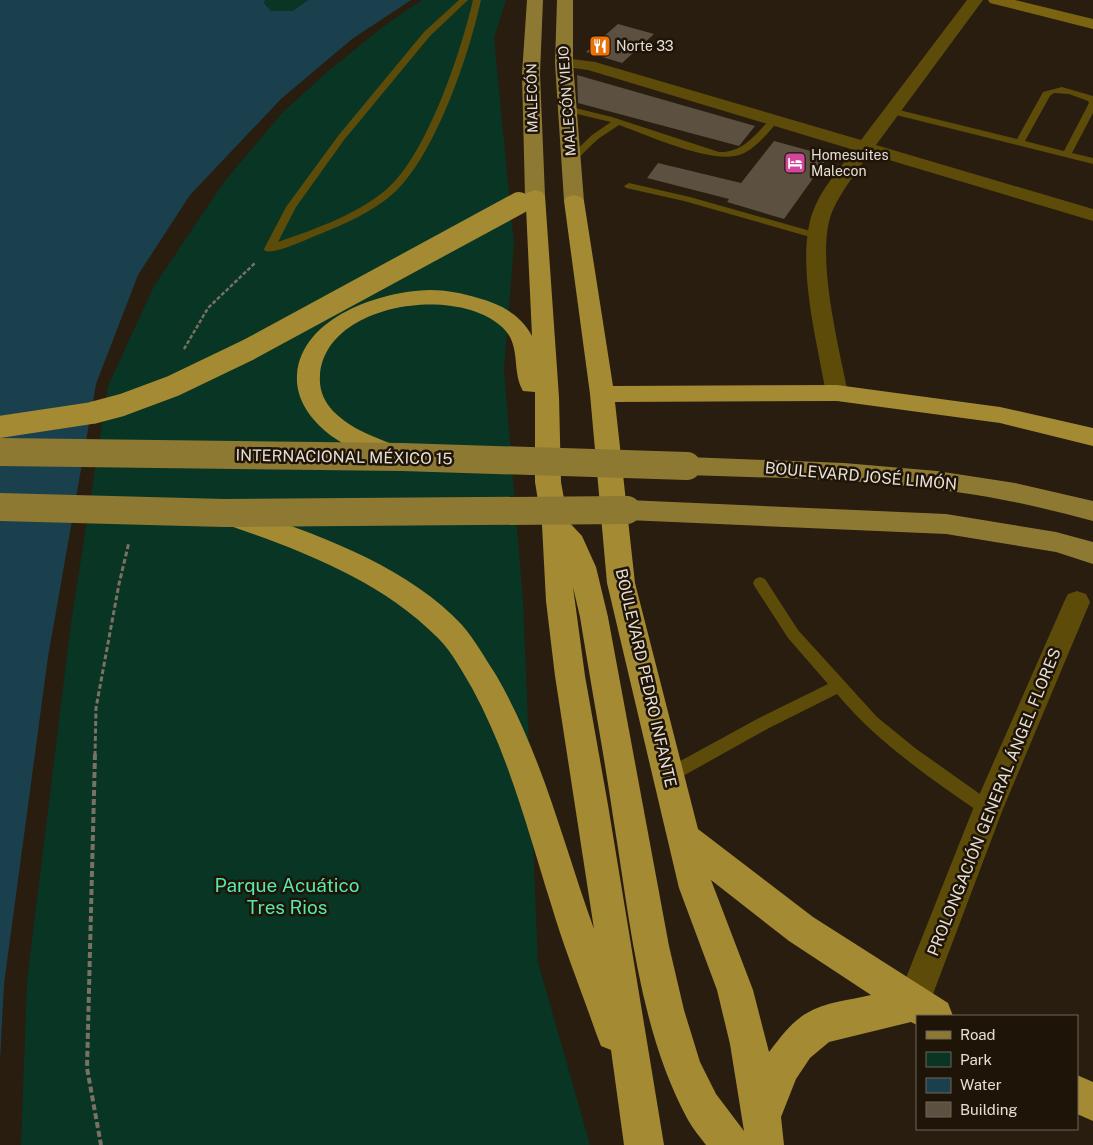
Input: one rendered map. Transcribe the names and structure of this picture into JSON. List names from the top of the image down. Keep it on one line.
{"streets":{"highway":["BOULEVARD PEDRO INFANTE"],"main road":["MALECÓN","MALECÓN VIEJO","INTERNACIONAL MÉXICO 15","BOULEVARD JOSÉ LIMÓN"],"street":["PROLONGACIÓN GENERAL ÁNGEL FLORES"]},"crossings":[["MALECÓN VIEJO","BOULEVARD PEDRO INFANTE"],["INTERNACIONAL MÉXICO 15","BOULEVARD JOSÉ LIMÓN"]],"parks":["Parque Acuático Tres Rios"],"places":{"restaurant":["Norte 33"],"hotel":["Homesuites Malecon"]},"legend":["Road","Park","Water","Building"]}
